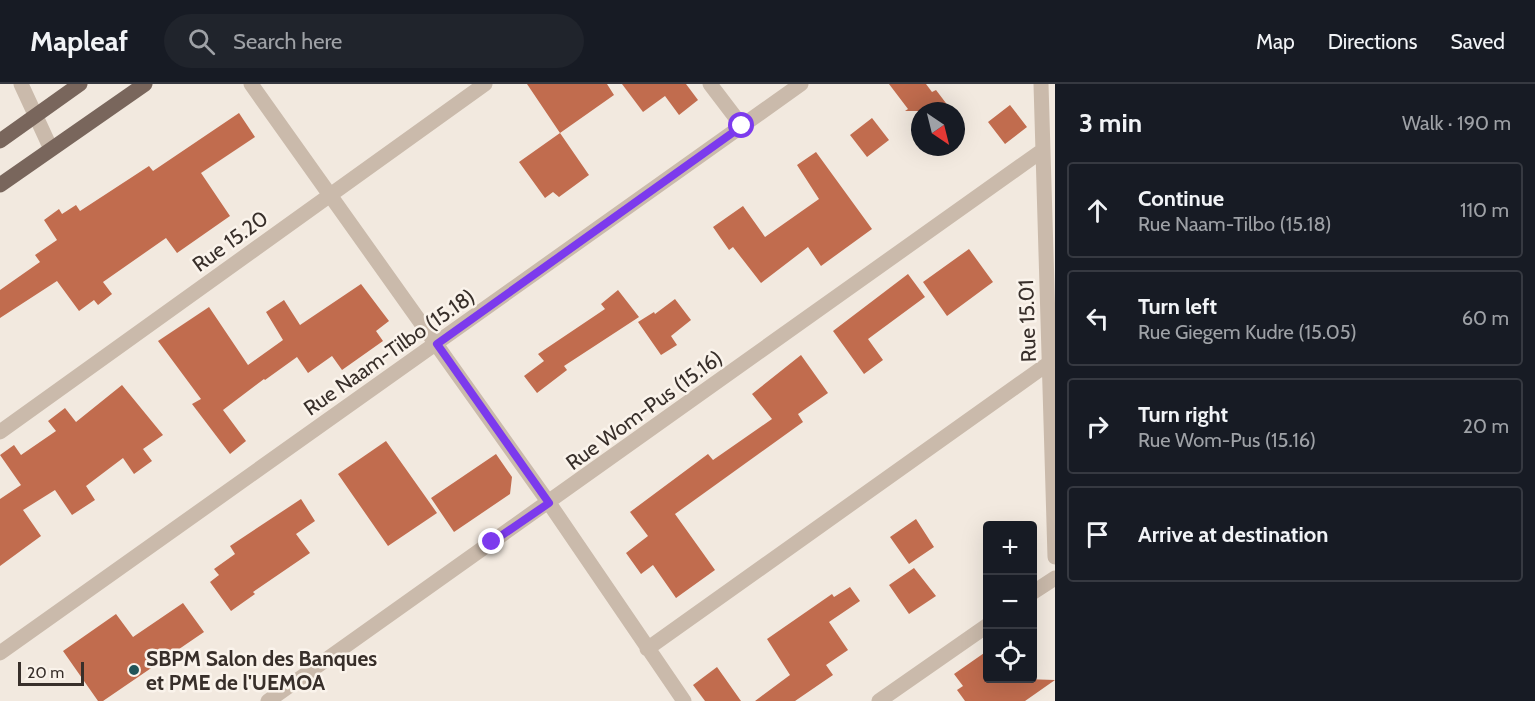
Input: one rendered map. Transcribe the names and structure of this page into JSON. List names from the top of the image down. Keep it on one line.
{"streets":{"street":["Rue 15.20","Rue 15.01","Rue Naam-Tilbo (15.18)","Rue Wom-Pus (15.16)"]},"crossings":[["Rue 15.01","Rue Wom-Pus (15.16)"]],"places":["SBPM Salon des Banques et PME de l'UEMOA"],"scale_bar":"20 m","north":"bottom right","page":{"header":"Mapleaf","search":"Search here","nav":["Map","Directions","Saved"],"heading":["3 min","Walk · 190 m"],"list":[["Continue","Rue Naam-Tilbo (15.18)","110 m"],["Turn left","Rue Giegem Kudre (15.05)","60 m"],["Turn right","Rue Wom-Pus (15.16)","20 m"],"Arrive at destination"],"map_buttons":["+","−"],"scale":"20 m"}}
